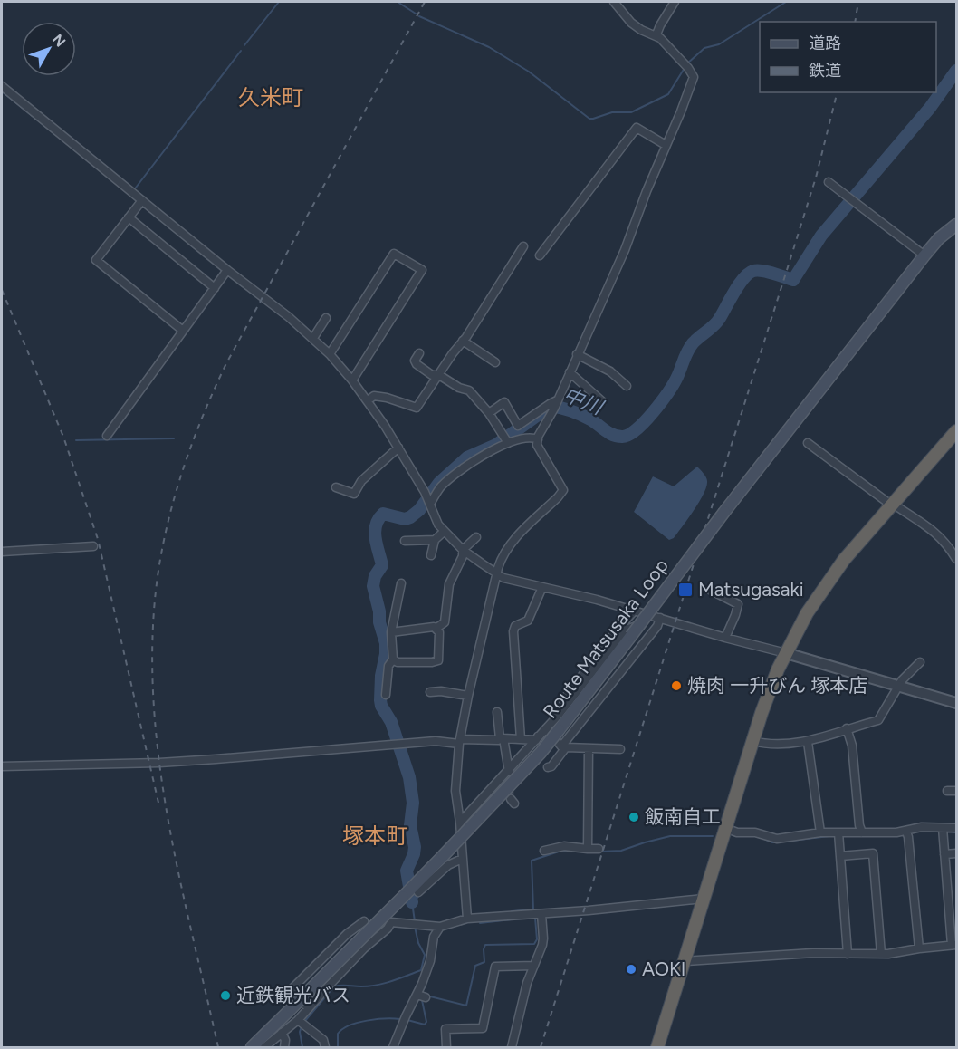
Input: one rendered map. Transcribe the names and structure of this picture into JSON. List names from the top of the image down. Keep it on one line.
{"streets":{"main road":["Route Matsusaka Loop"]},"districts":["久米町","塚本町"],"water":["中川"],"places":{"transit":["Matsugasaki"],"other":["焼肉 一升びん 塚本店","飯南自工","AOKI","近鉄観光バス"]},"legend":["道路","鉄道"],"north":"top right"}
